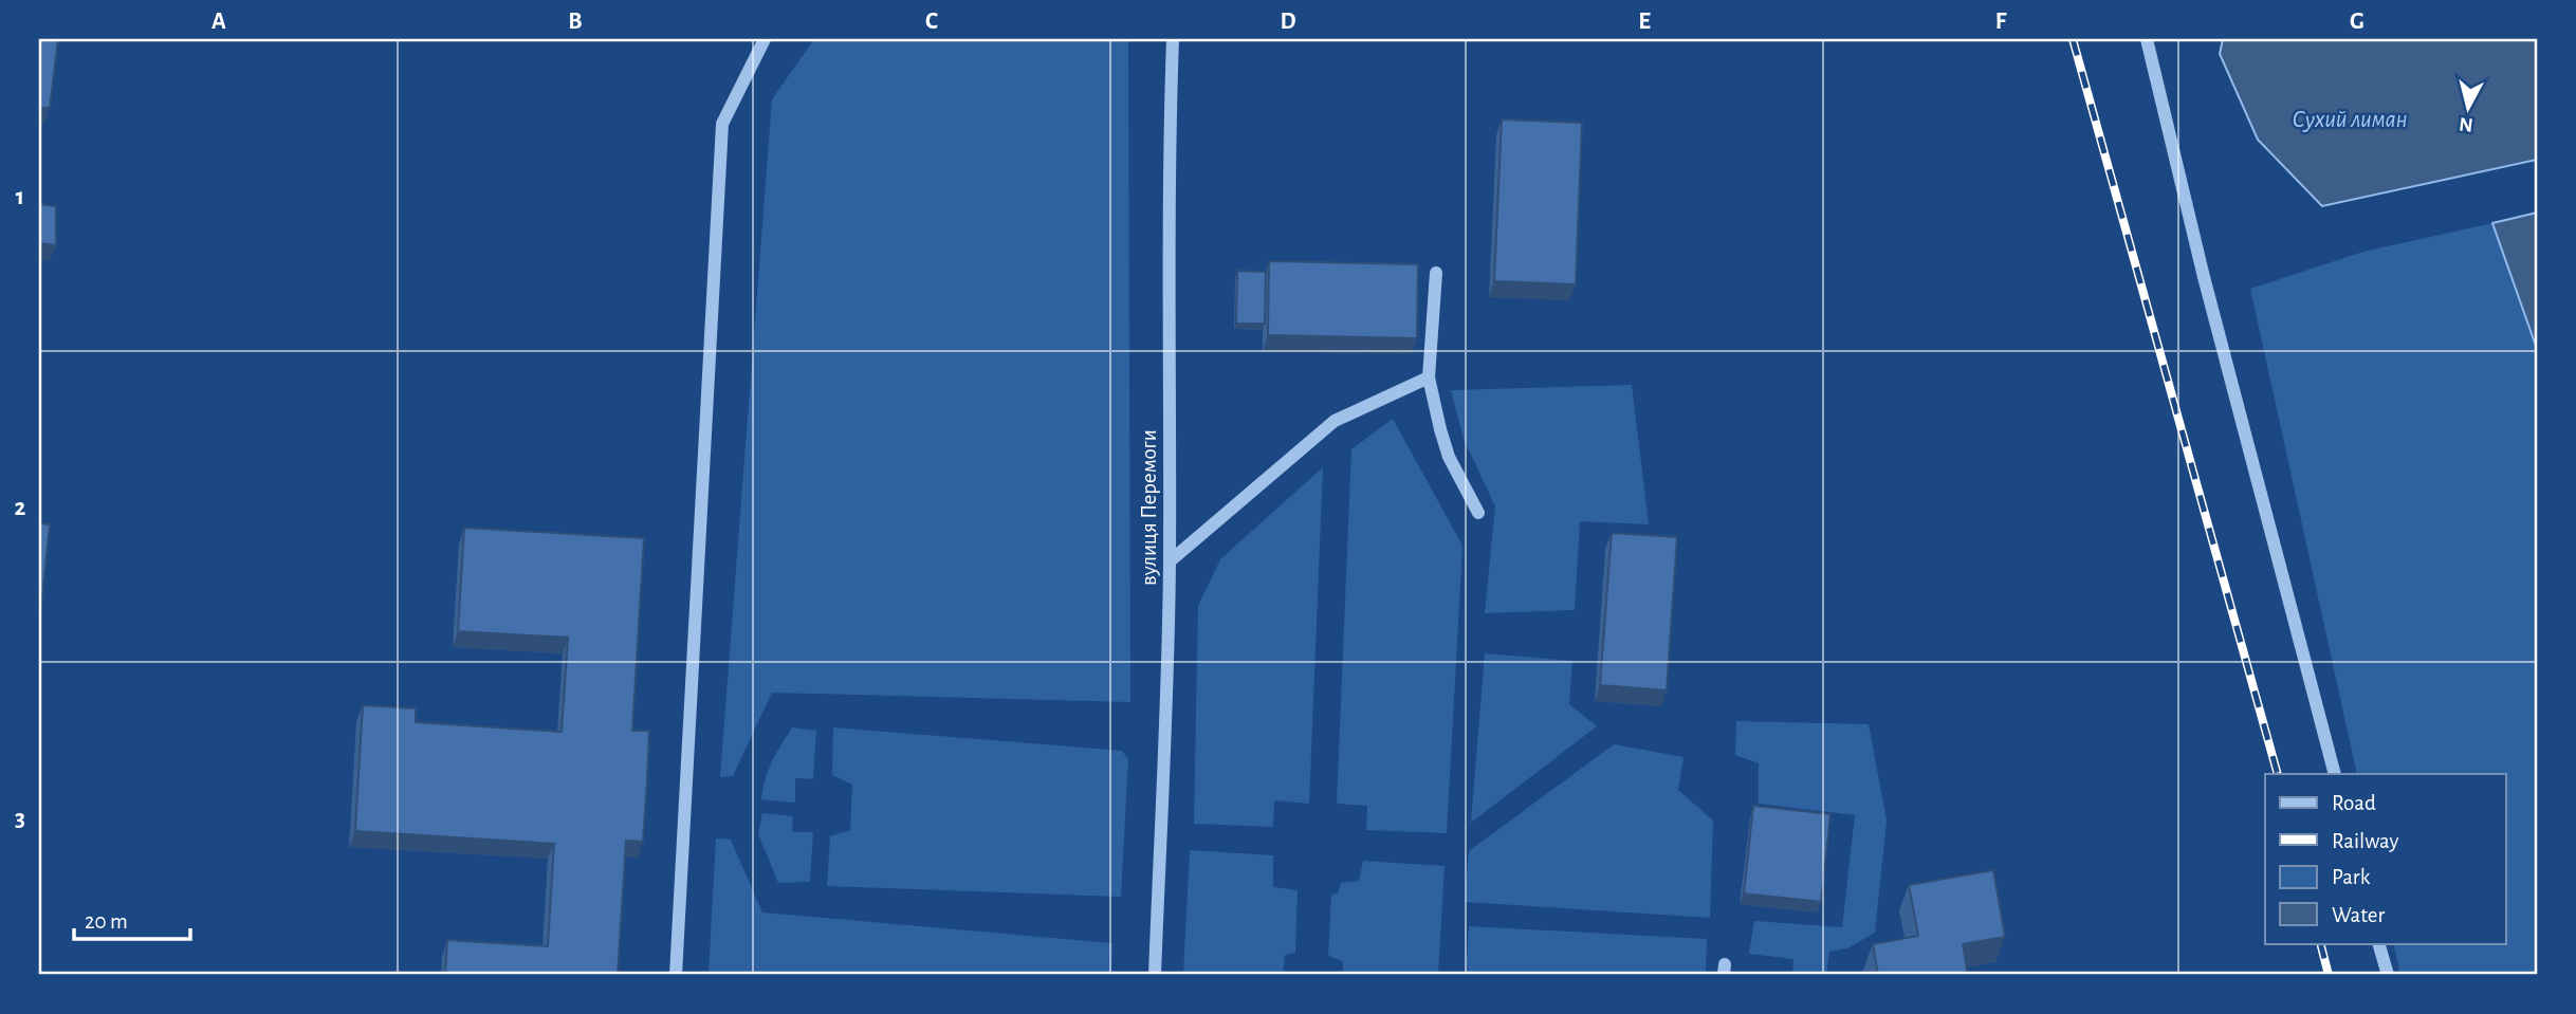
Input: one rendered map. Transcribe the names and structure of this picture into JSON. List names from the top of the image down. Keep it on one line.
{"streets":{"street":["вулиця Перемоги"]},"water":["Сухий лиман"],"legend":["Road","Railway","Park","Water"],"scale_bar":"20 m","north":"bottom","grid":{"columns":["A","B","C","D","E","F","G"],"rows":["1","2","3"]}}
